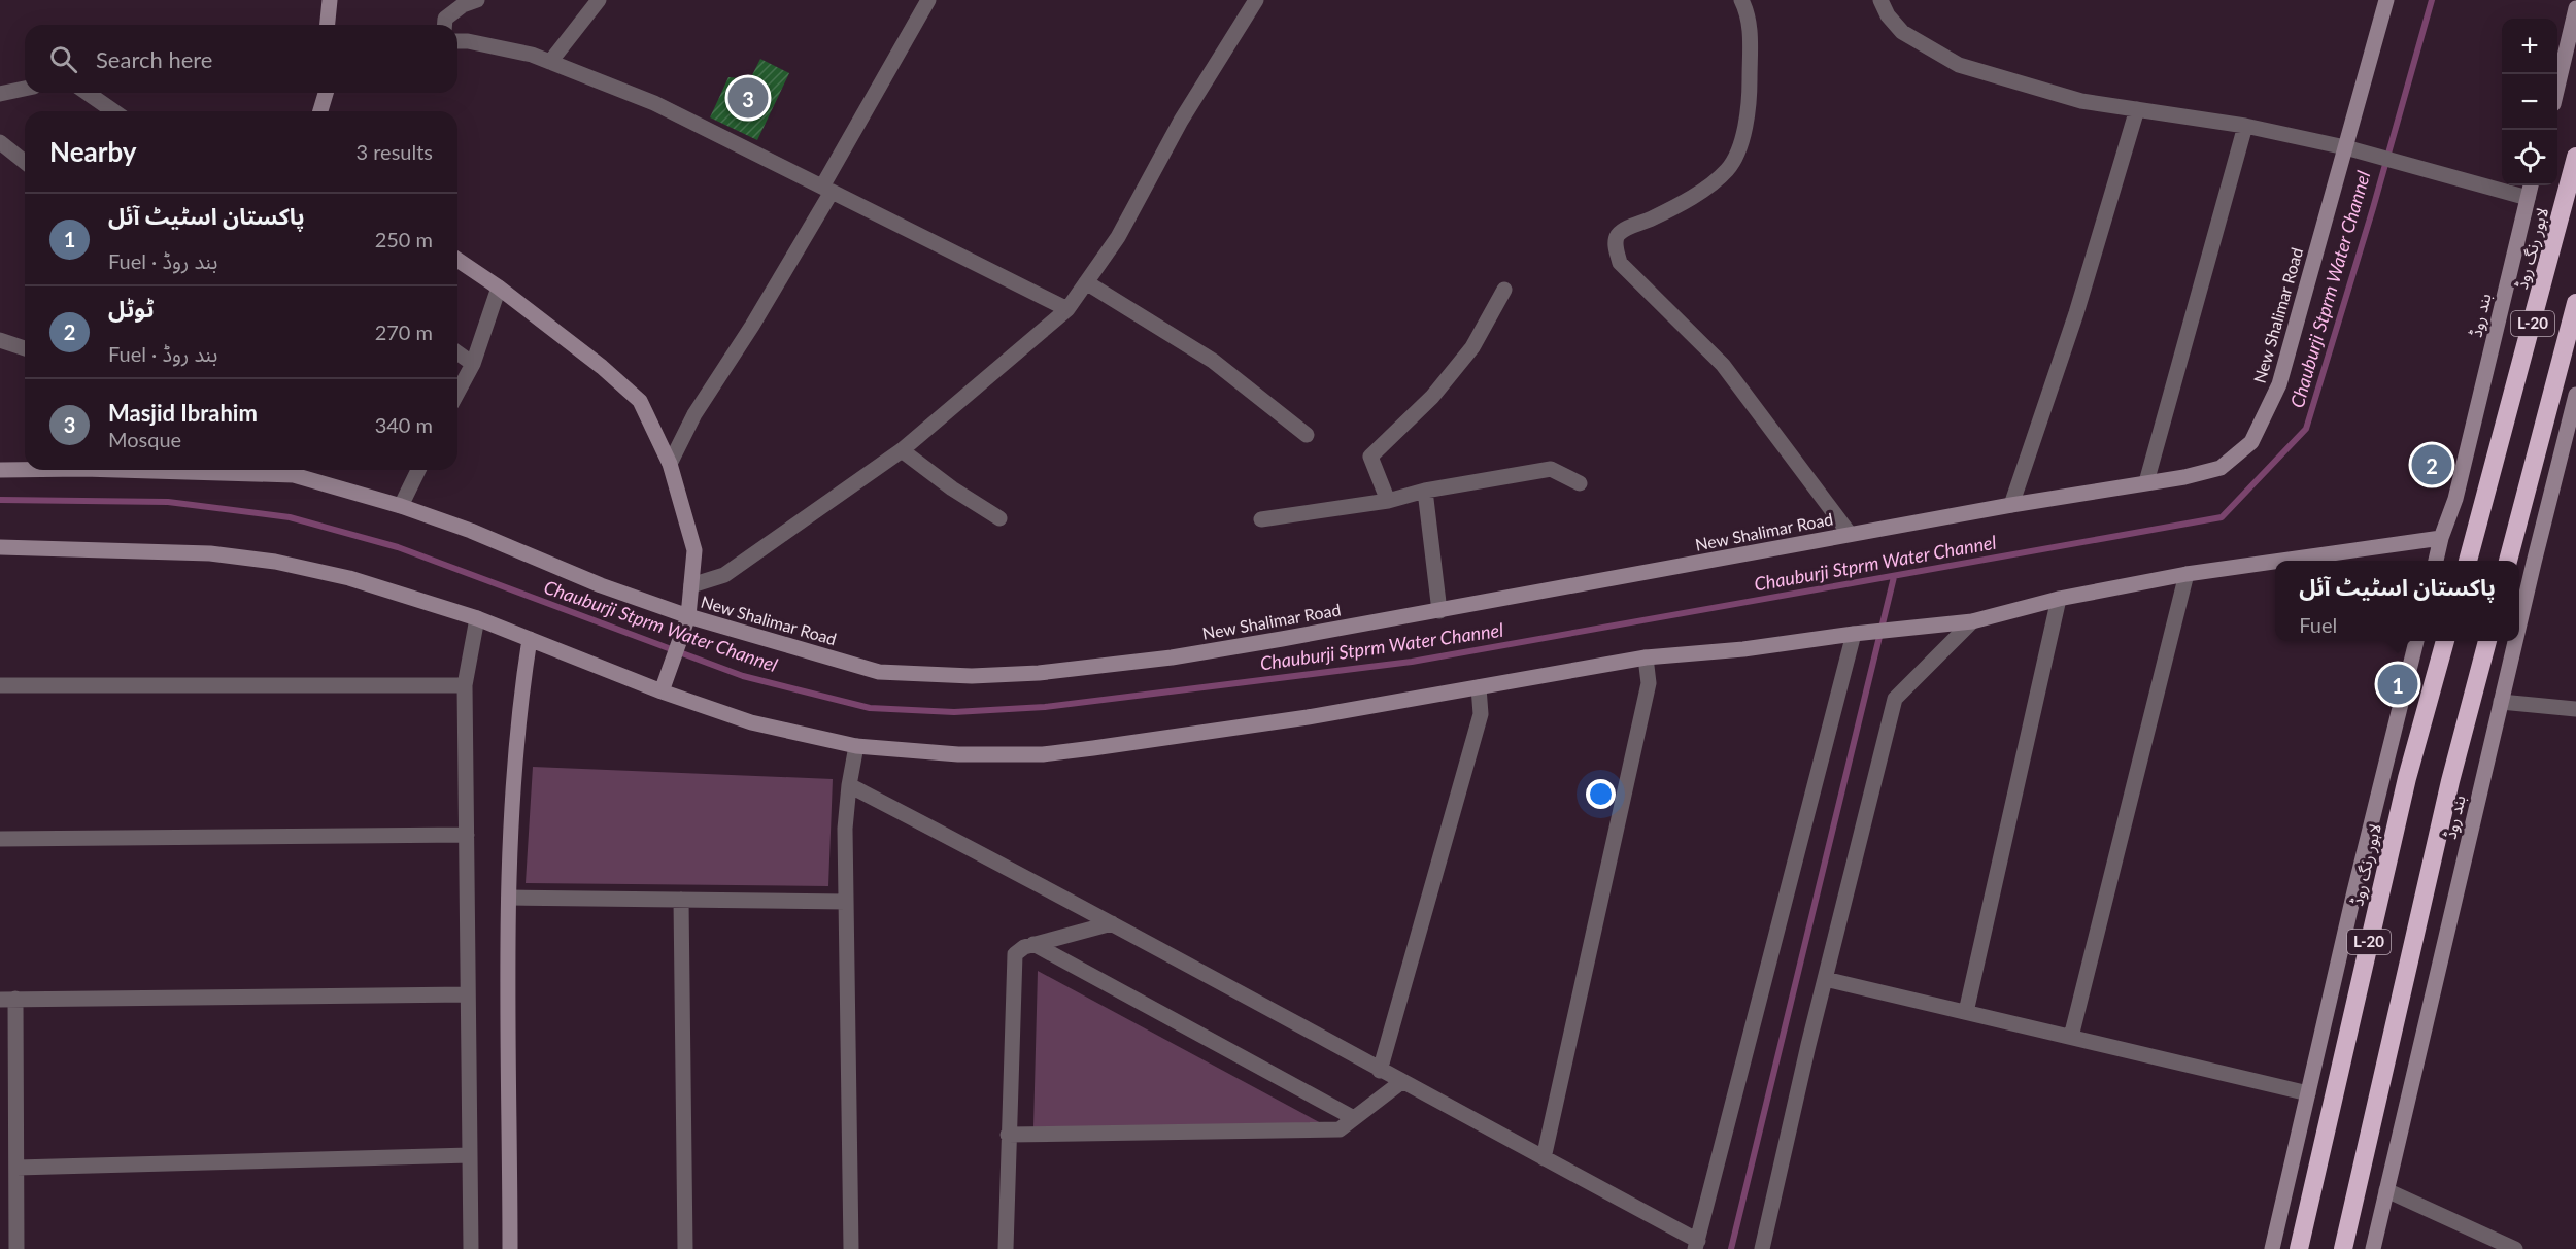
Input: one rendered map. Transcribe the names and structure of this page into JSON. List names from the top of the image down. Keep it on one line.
{"streets":{"highway":["لاہور رنگ روڈ","L-20"],"street":["New Shalimar Road","بند روڈ"]},"water":["Chauburji Stprm Water Channel"],"page":{"map_buttons":["+","−"],"search":"Search here","pins":["3","2","1"],"heading":["Nearby","3 results"],"list":[{"mark":"1","name":"پاکستان اسٹیٹ آئل","note":"Fuel · بند روڈ","value":"250 m"},{"mark":"2","name":"ٹوٹل","note":"Fuel · بند روڈ","value":"270 m"},{"mark":"3","name":"Masjid Ibrahim","note":"Mosque","value":"340 m"}],"popup":["پاکستان اسٹیٹ آئل","Fuel"]}}
